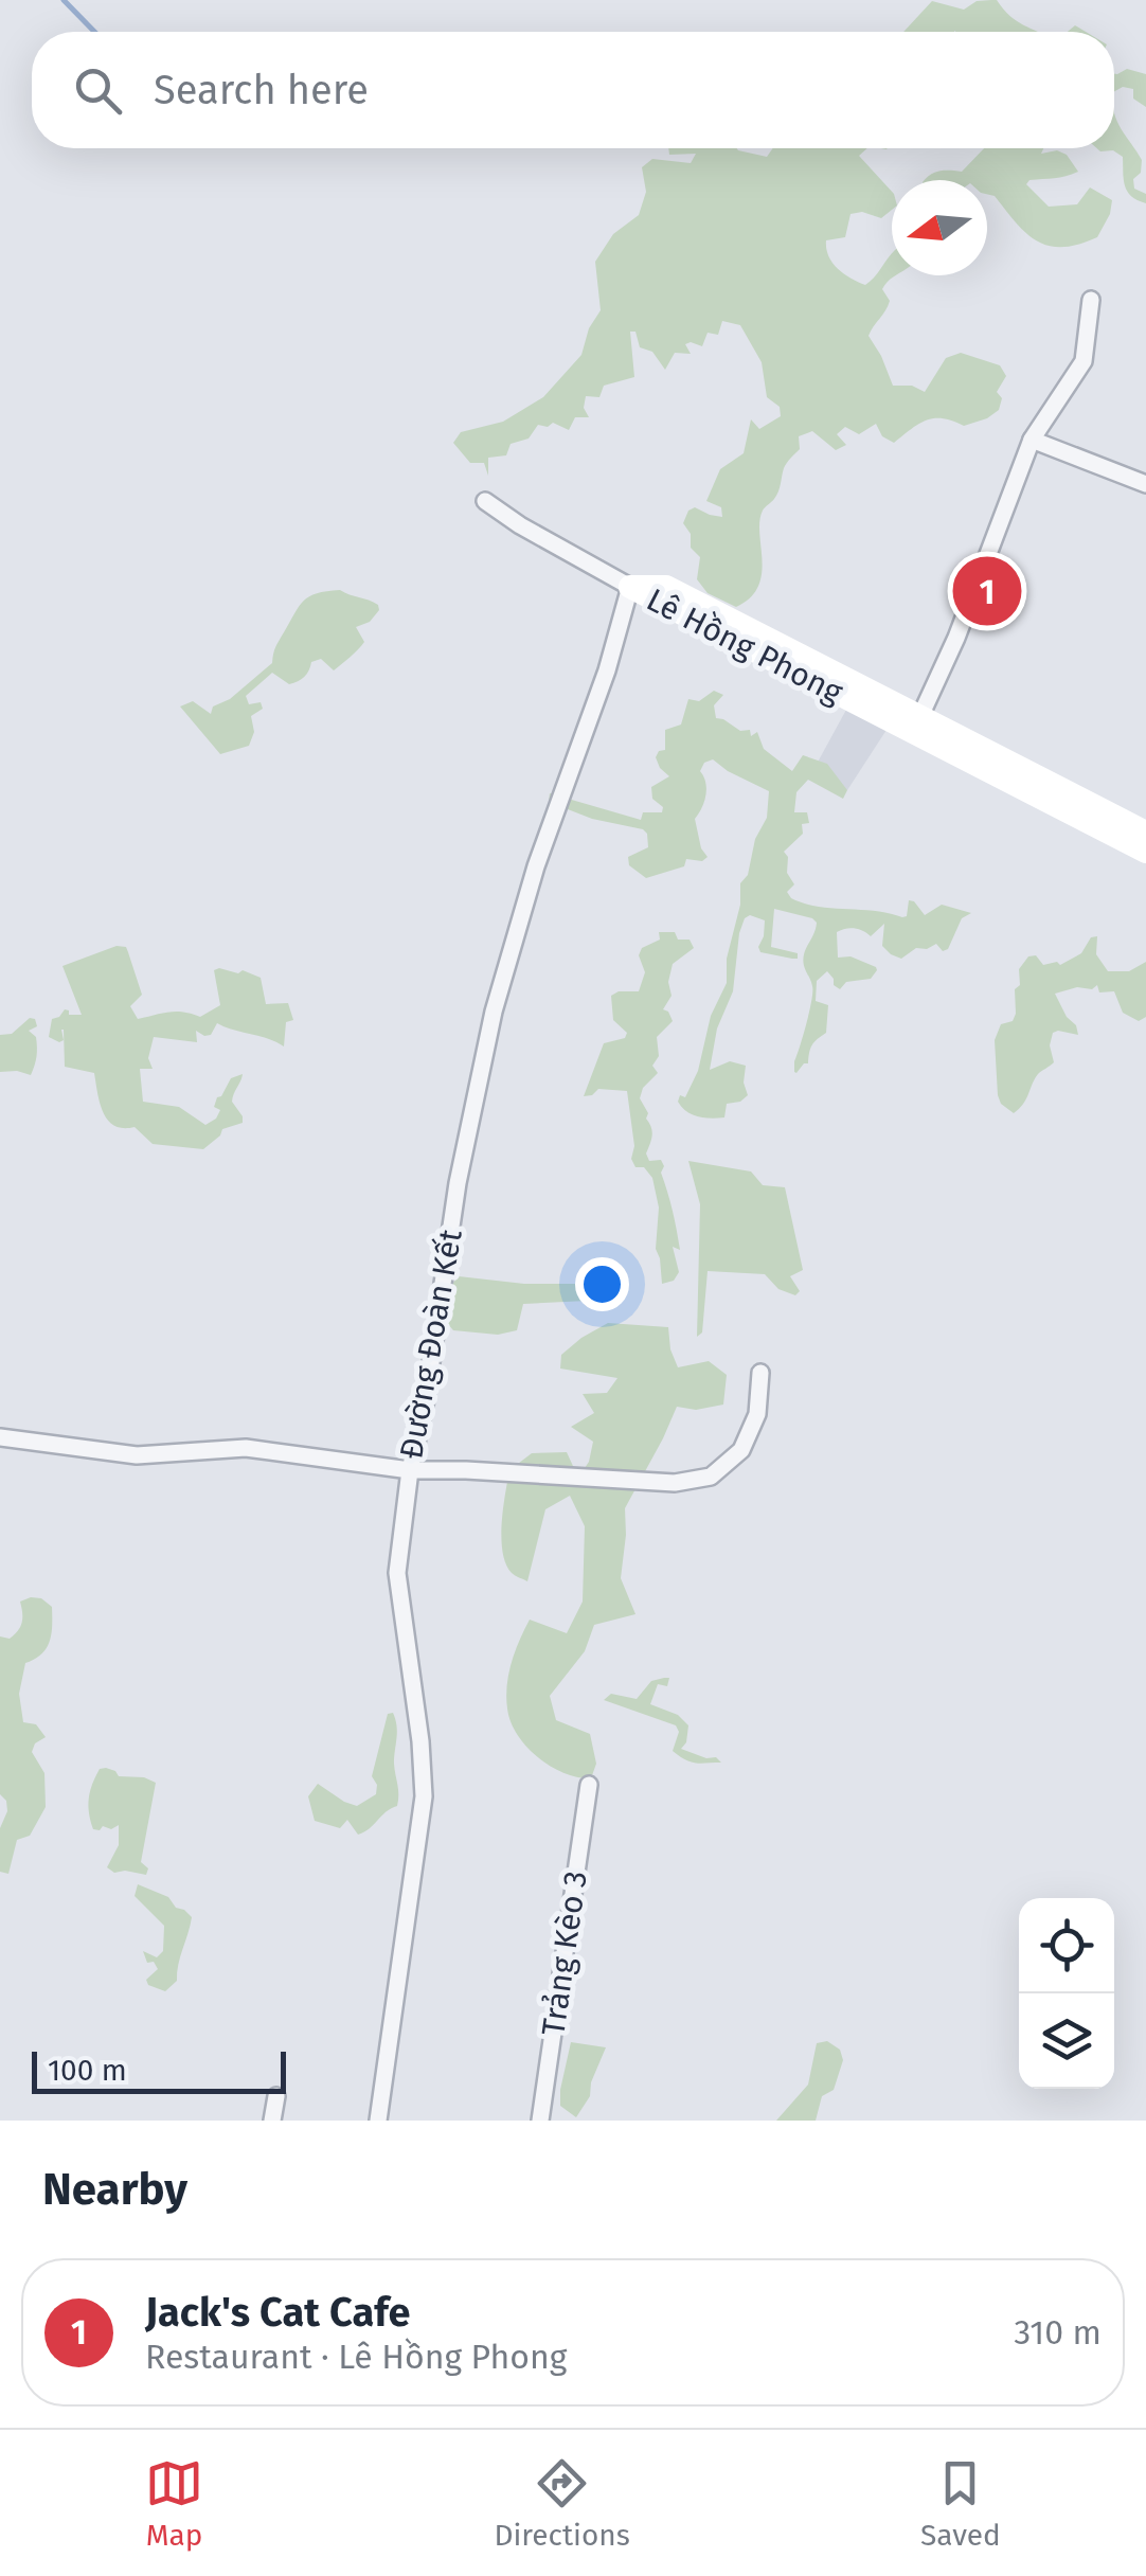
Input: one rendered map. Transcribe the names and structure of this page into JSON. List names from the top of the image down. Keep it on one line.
{"streets":{"street":["Lê Hồng Phong","Đường Đoàn Kết","Trảng Kèo 3"]},"crossings":[["Lê Hồng Phong","Đường Đoàn Kết"]],"scale_bar":"100 m","north":"left","page":{"search":"Search here","pins":"1","scale":"100 m","heading":"Nearby","list":[{"mark":"1","name":"Jack's Cat Cafe","note":"Restaurant · Lê Hồng Phong","value":"310 m"}],"nav":["Map","Directions","Saved"]}}
